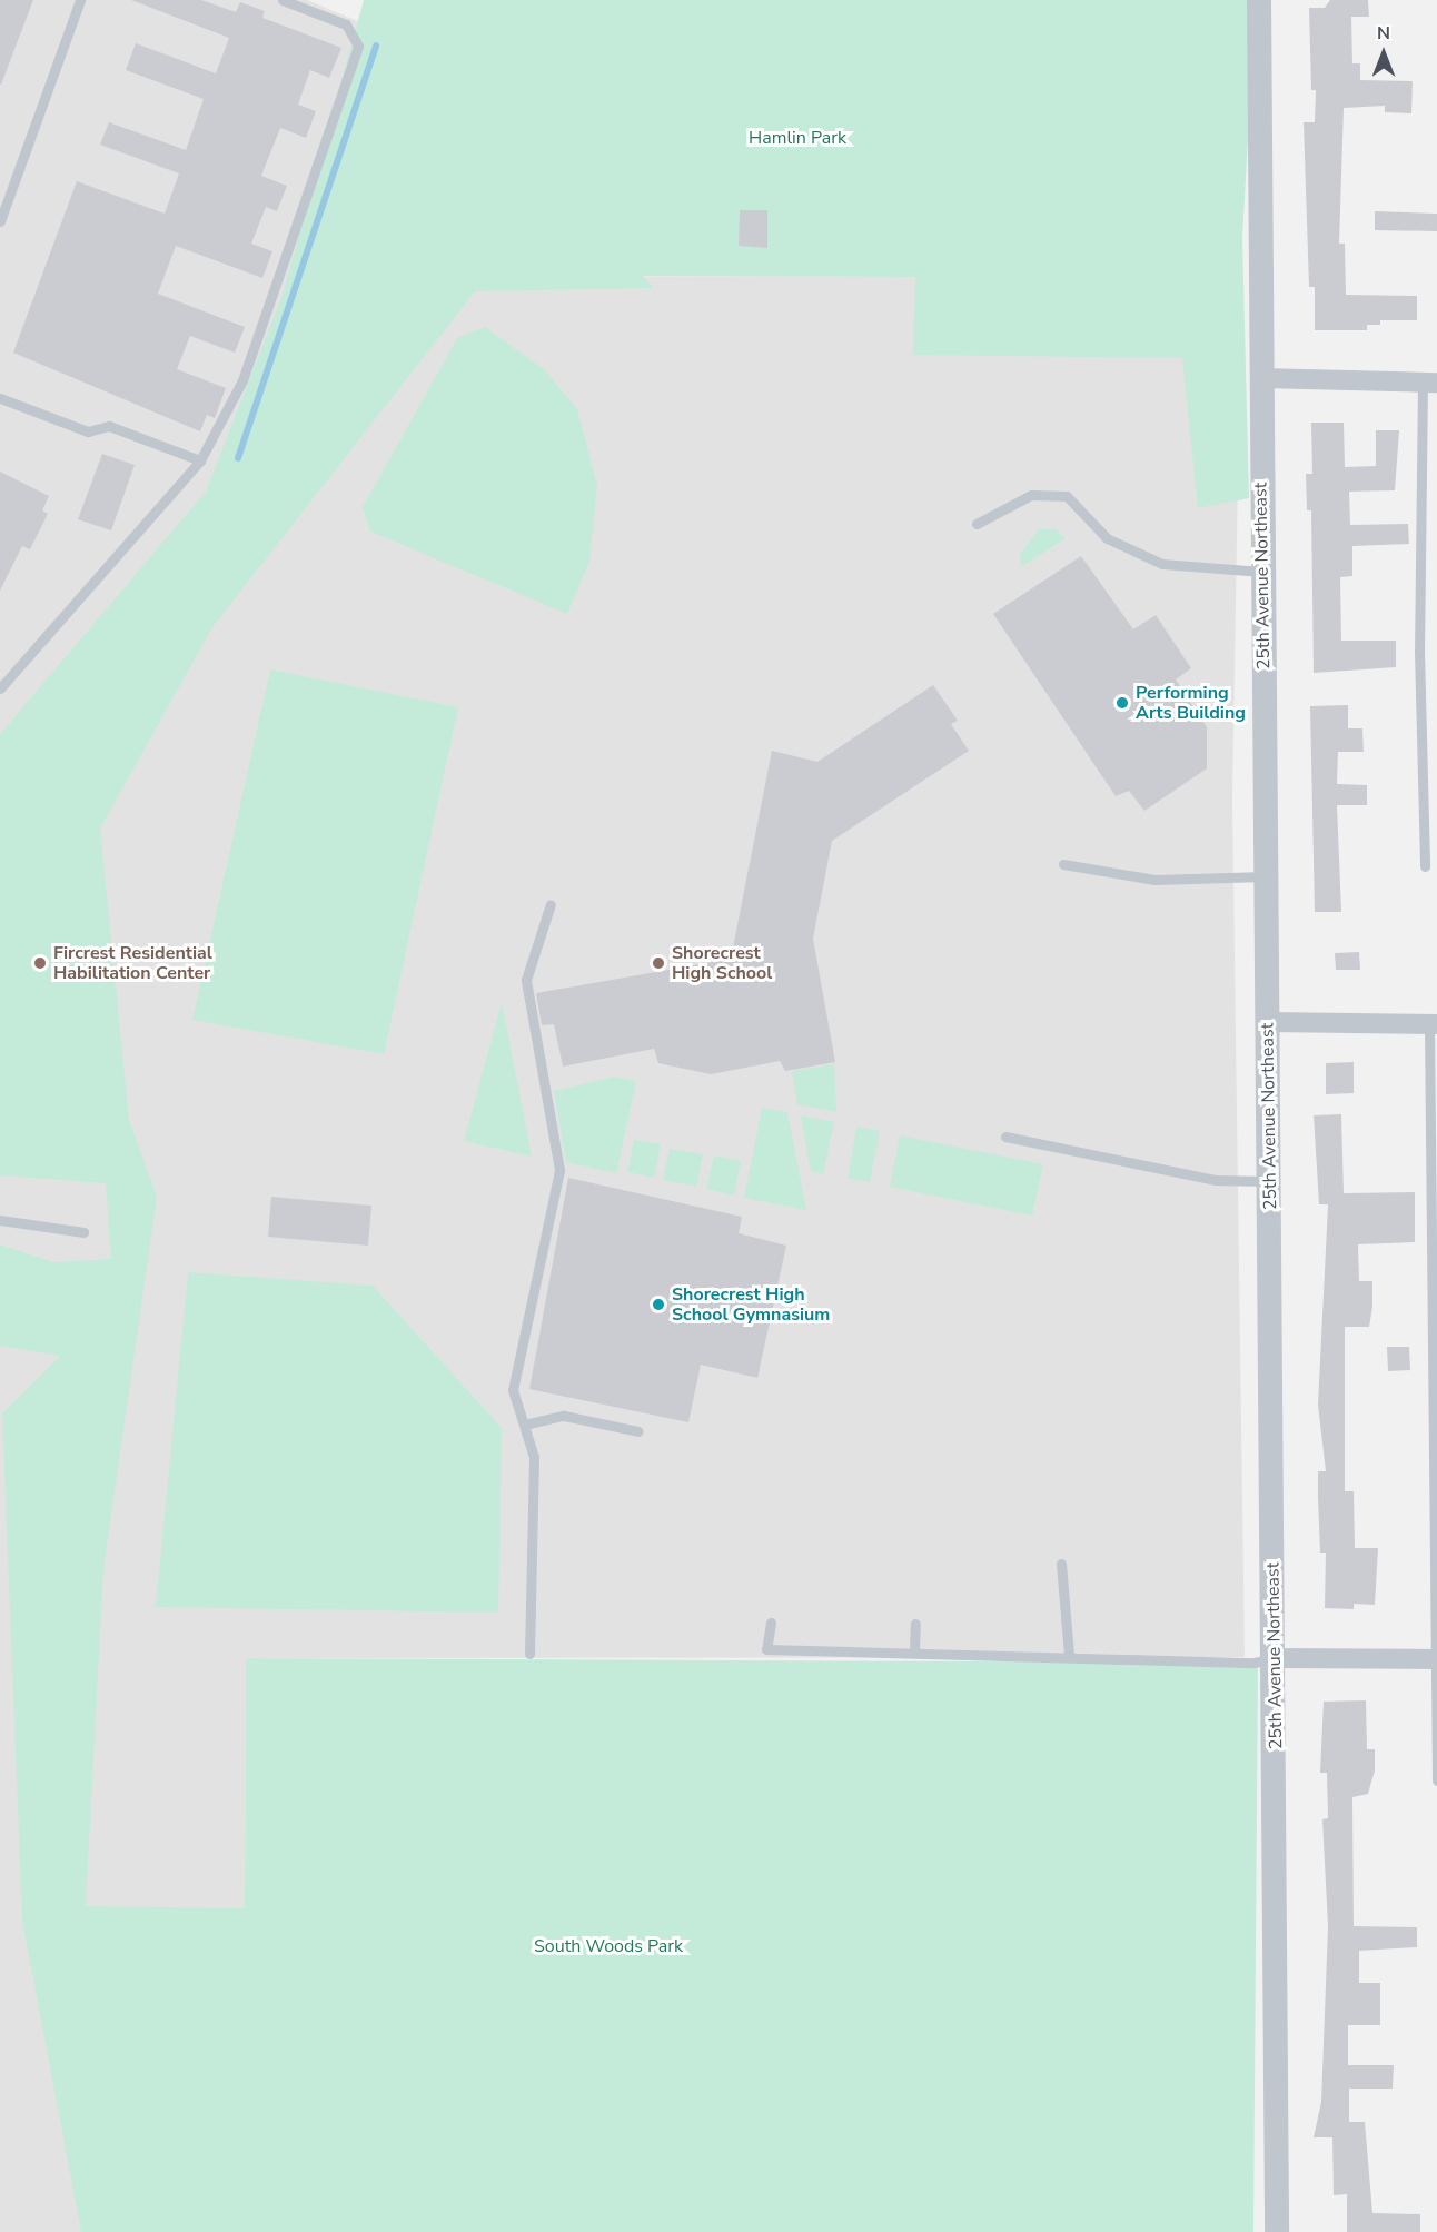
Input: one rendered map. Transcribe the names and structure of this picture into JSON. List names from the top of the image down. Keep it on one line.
{"streets":{"street":["25th Avenue Northeast"]},"parks":["Hamlin Park","South Woods Park"],"places":["Performing Arts Building","Fircrest Residential Habilitation Center","Shorecrest High School","Shorecrest High School Gymnasium"],"north":"top"}
